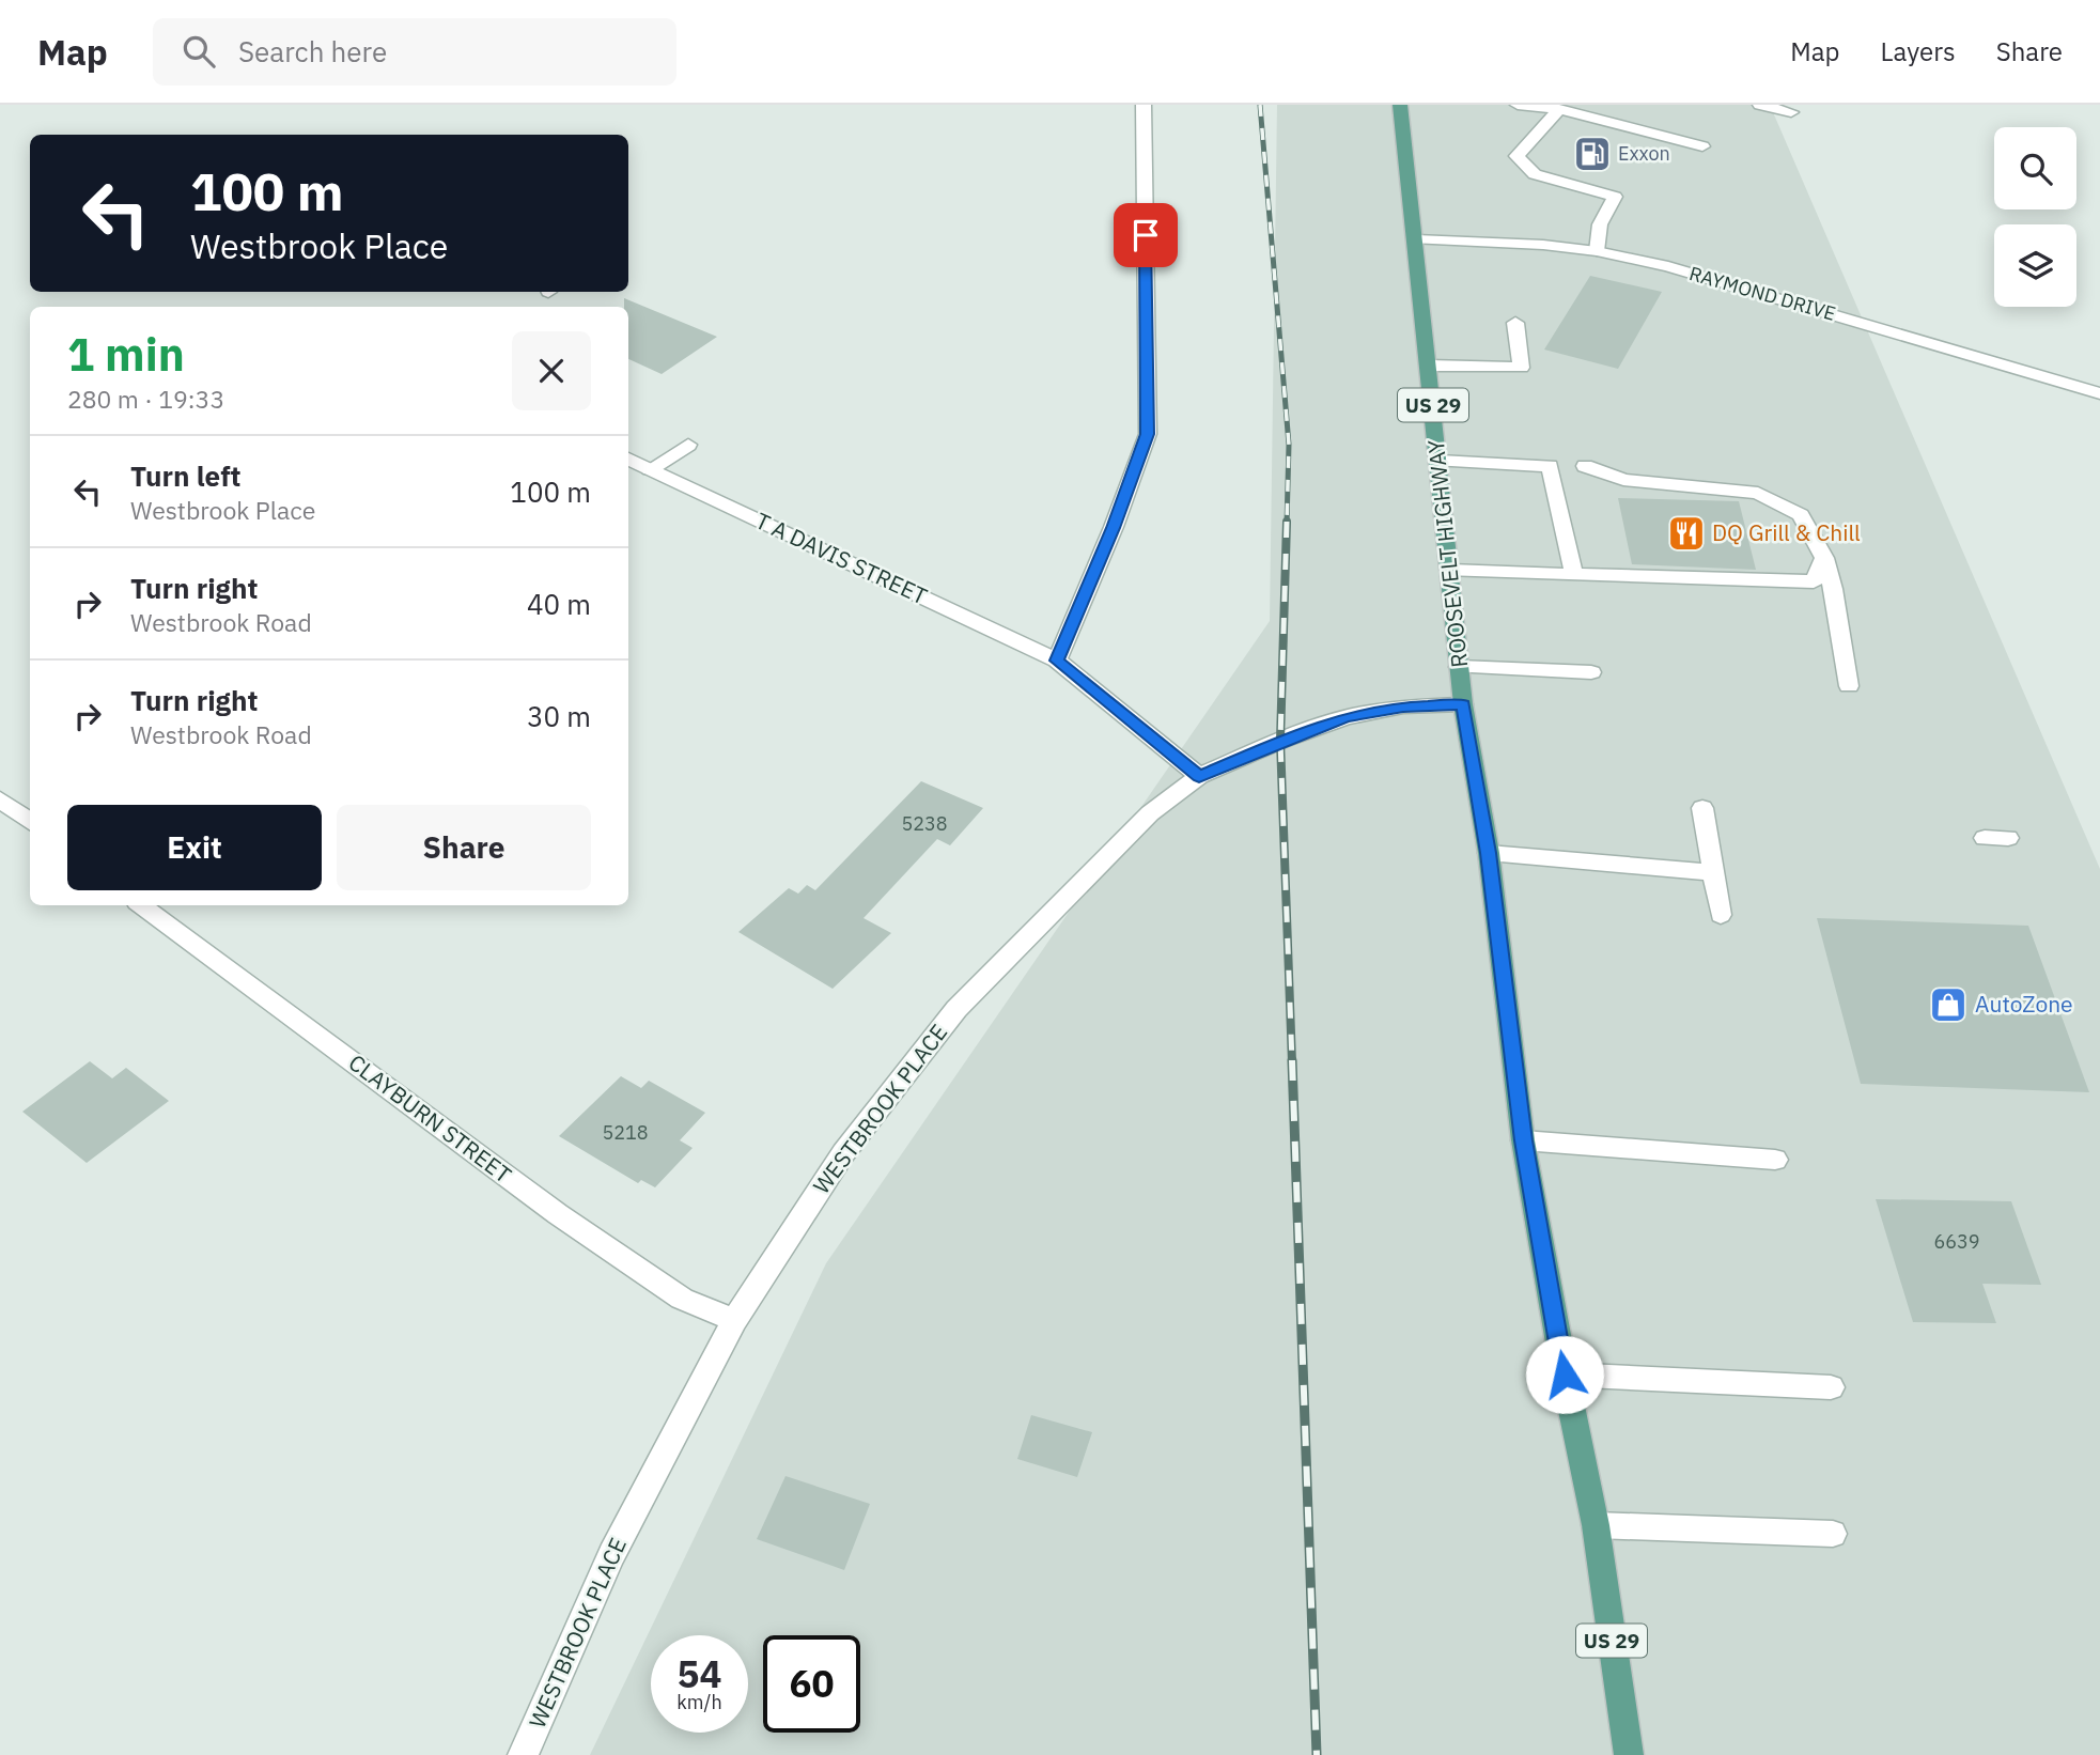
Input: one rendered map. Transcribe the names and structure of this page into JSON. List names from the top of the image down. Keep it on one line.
{"streets":{"main road":["US 29","ROOSEVELT HIGHWAY"],"street":["RAYMOND DRIVE","T A DAVIS STREET","WESTBROOK PLACE","CLAYBURN STREET"]},"crossings":[["RAYMOND DRIVE","ROOSEVELT HIGHWAY"],["ROOSEVELT HIGHWAY","WESTBROOK PLACE"],["T A DAVIS STREET","WESTBROOK PLACE"],["WESTBROOK PLACE","CLAYBURN STREET"]],"places":{"fuel station":["Exxon"],"restaurant":["DQ Grill & Chill"],"shop":["AutoZone"]},"house_numbers":["5238","5218","6639"],"page":{"header":"Map","search":"Search here","nav":["Map","Layers","Share"],"turn":["100 m","Westbrook Place"],"heading":["1 min","280 m · 19:33"],"list":[{"name":"Turn left","note":"Westbrook Place","value":"100 m"},{"name":"Turn right","note":"Westbrook Road","value":"40 m"},{"name":"Turn right","note":"Westbrook Road","value":"30 m"}],"buttons":["Exit","Share"],"speed":"54 km/h","limit":"60"}}
